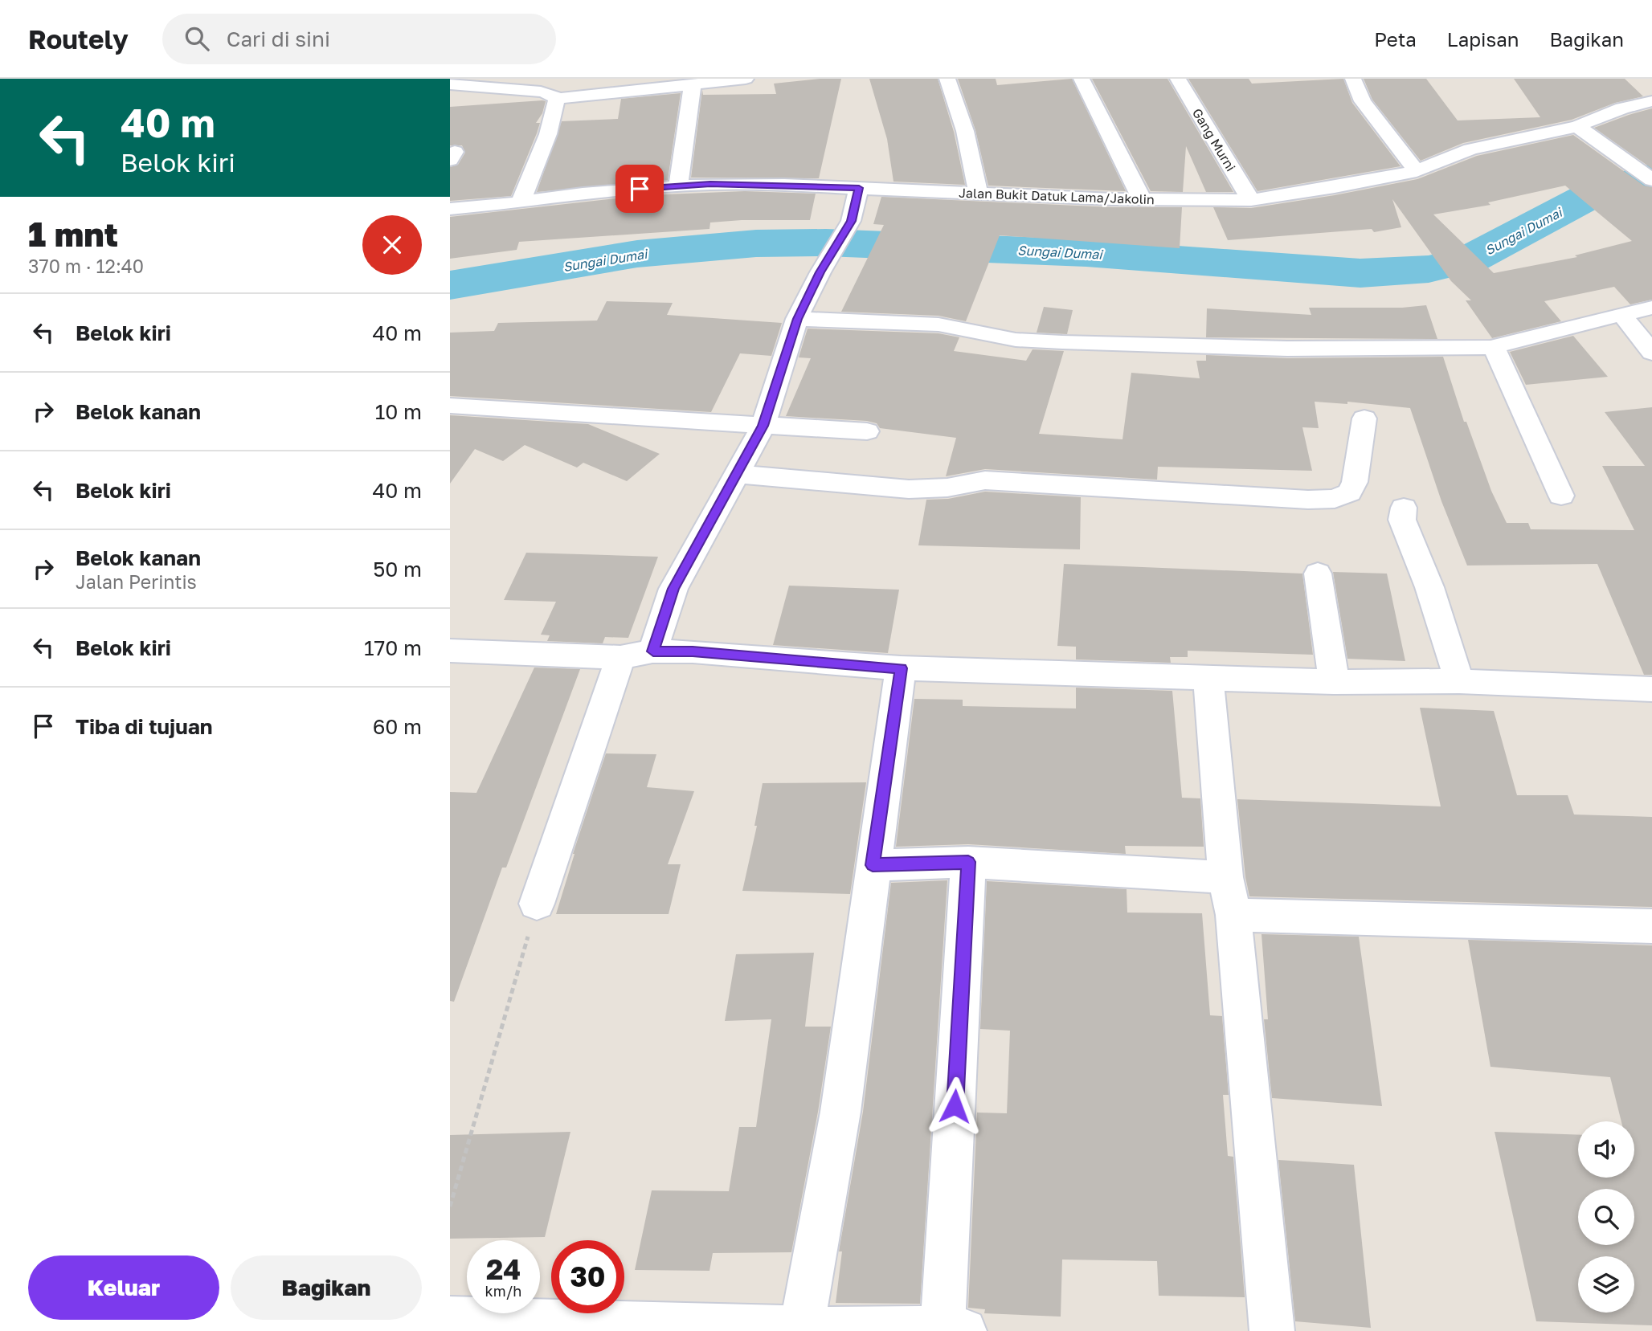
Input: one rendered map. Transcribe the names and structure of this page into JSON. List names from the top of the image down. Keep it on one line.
{"streets":{"street":["Gang Murni","Jalan Bukit Datuk Lama/Jakolin"]},"crossings":[["Gang Murni","Jalan Bukit Datuk Lama/Jakolin"]],"water":["Sungai Dumai"],"page":{"header":"Routely","search":"Cari di sini","nav":["Peta","Lapisan","Bagikan"],"turn":["40 m","Belok kiri"],"heading":["1 mnt","370 m · 12:40"],"list":[{"name":"Belok kiri","value":"40 m"},{"name":"Belok kanan","value":"10 m"},{"name":"Belok kiri","value":"40 m"},{"name":"Belok kanan","note":"Jalan Perintis","value":"50 m"},{"name":"Belok kiri","value":"170 m"},{"name":"Tiba di tujuan","value":"60 m"}],"speed":"24 km/h","limit":"30","buttons":["Keluar","Bagikan"]}}
